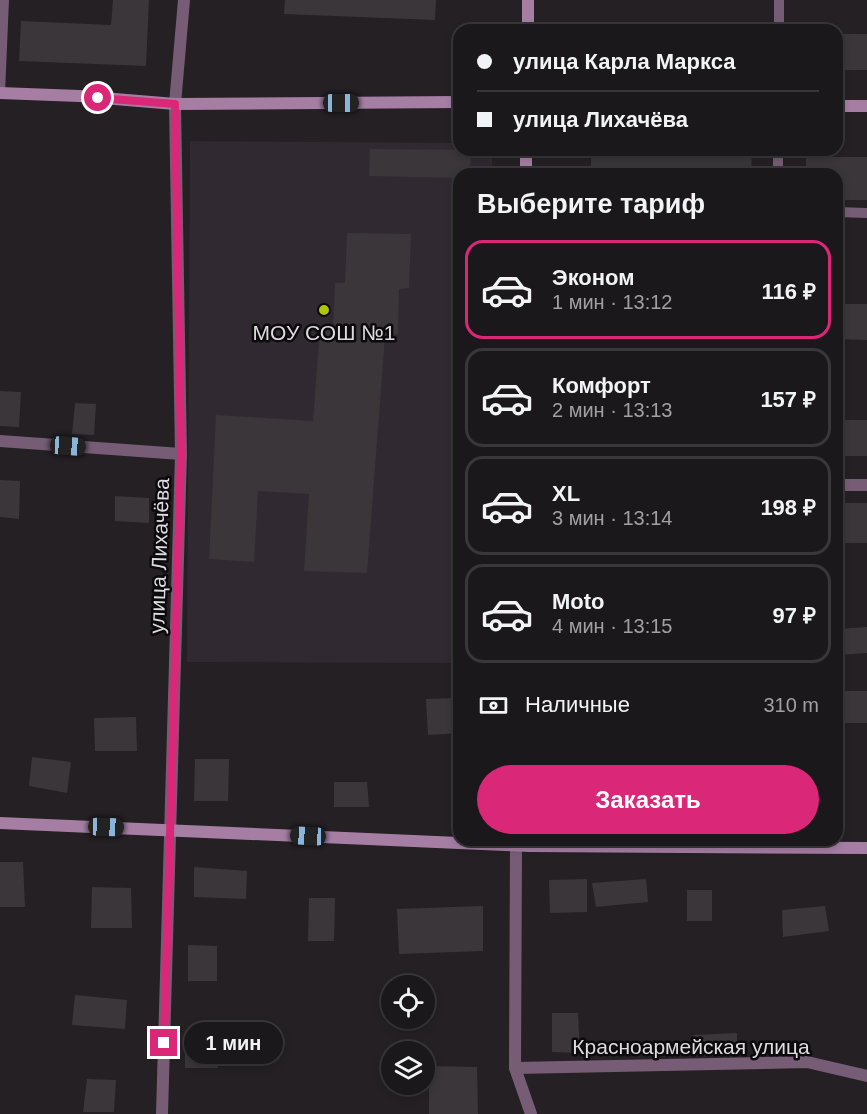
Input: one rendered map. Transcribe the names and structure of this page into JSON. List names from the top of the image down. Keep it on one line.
{"streets":{"street":["улица Лихачёва","Красноармейская улица"]},"places":["МОУ СОШ №1"],"page":{"banner":["улица Карла Маркса","улица Лихачёва"],"heading":"Выберите тариф","list":[{"name":"Эконом","note":"1 мин · 13:12","value":"116 ₽"},{"name":"Комфорт","note":"2 мин · 13:13","value":"157 ₽"},{"name":"XL","note":"3 мин · 13:14","value":"198 ₽"},{"name":"Moto","note":"4 мин · 13:15","value":"97 ₽"}],"pay":["Наличные","310 m"],"buttons":"Заказать","bubble":"1 мин"}}
